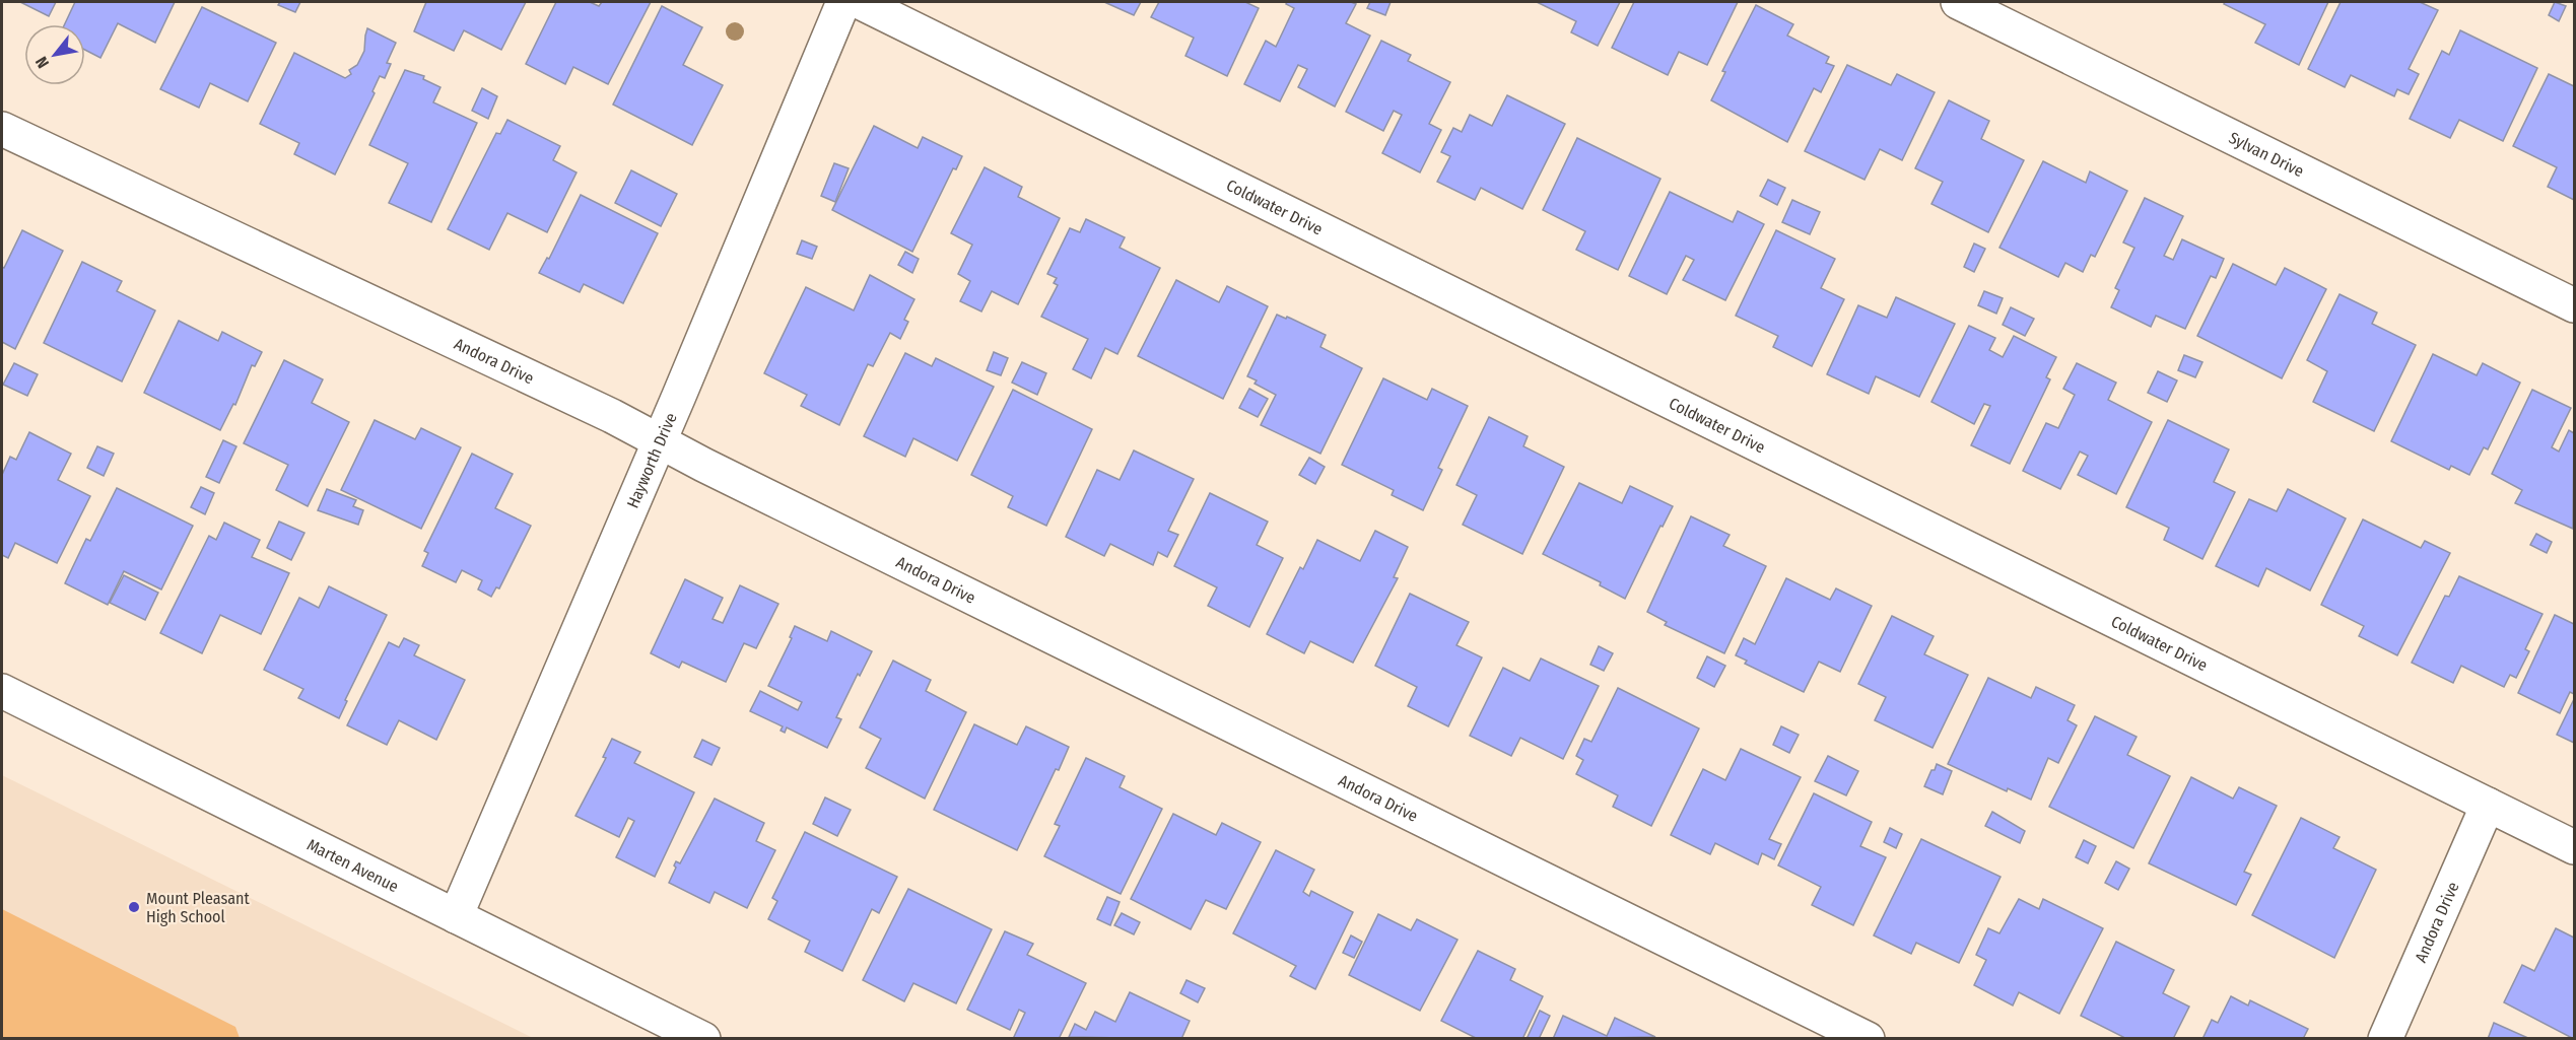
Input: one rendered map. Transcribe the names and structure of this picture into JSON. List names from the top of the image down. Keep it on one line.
{"streets":{"street":["Sylvan Drive","Coldwater Drive","Andora Drive","Hayworth Drive","Marten Avenue"]},"crossings":[["Coldwater Drive","Andora Drive"],["Andora Drive","Hayworth Drive"],["Hayworth Drive","Marten Avenue"]],"places":["Mount Pleasant High School"],"north":"bottom left"}
